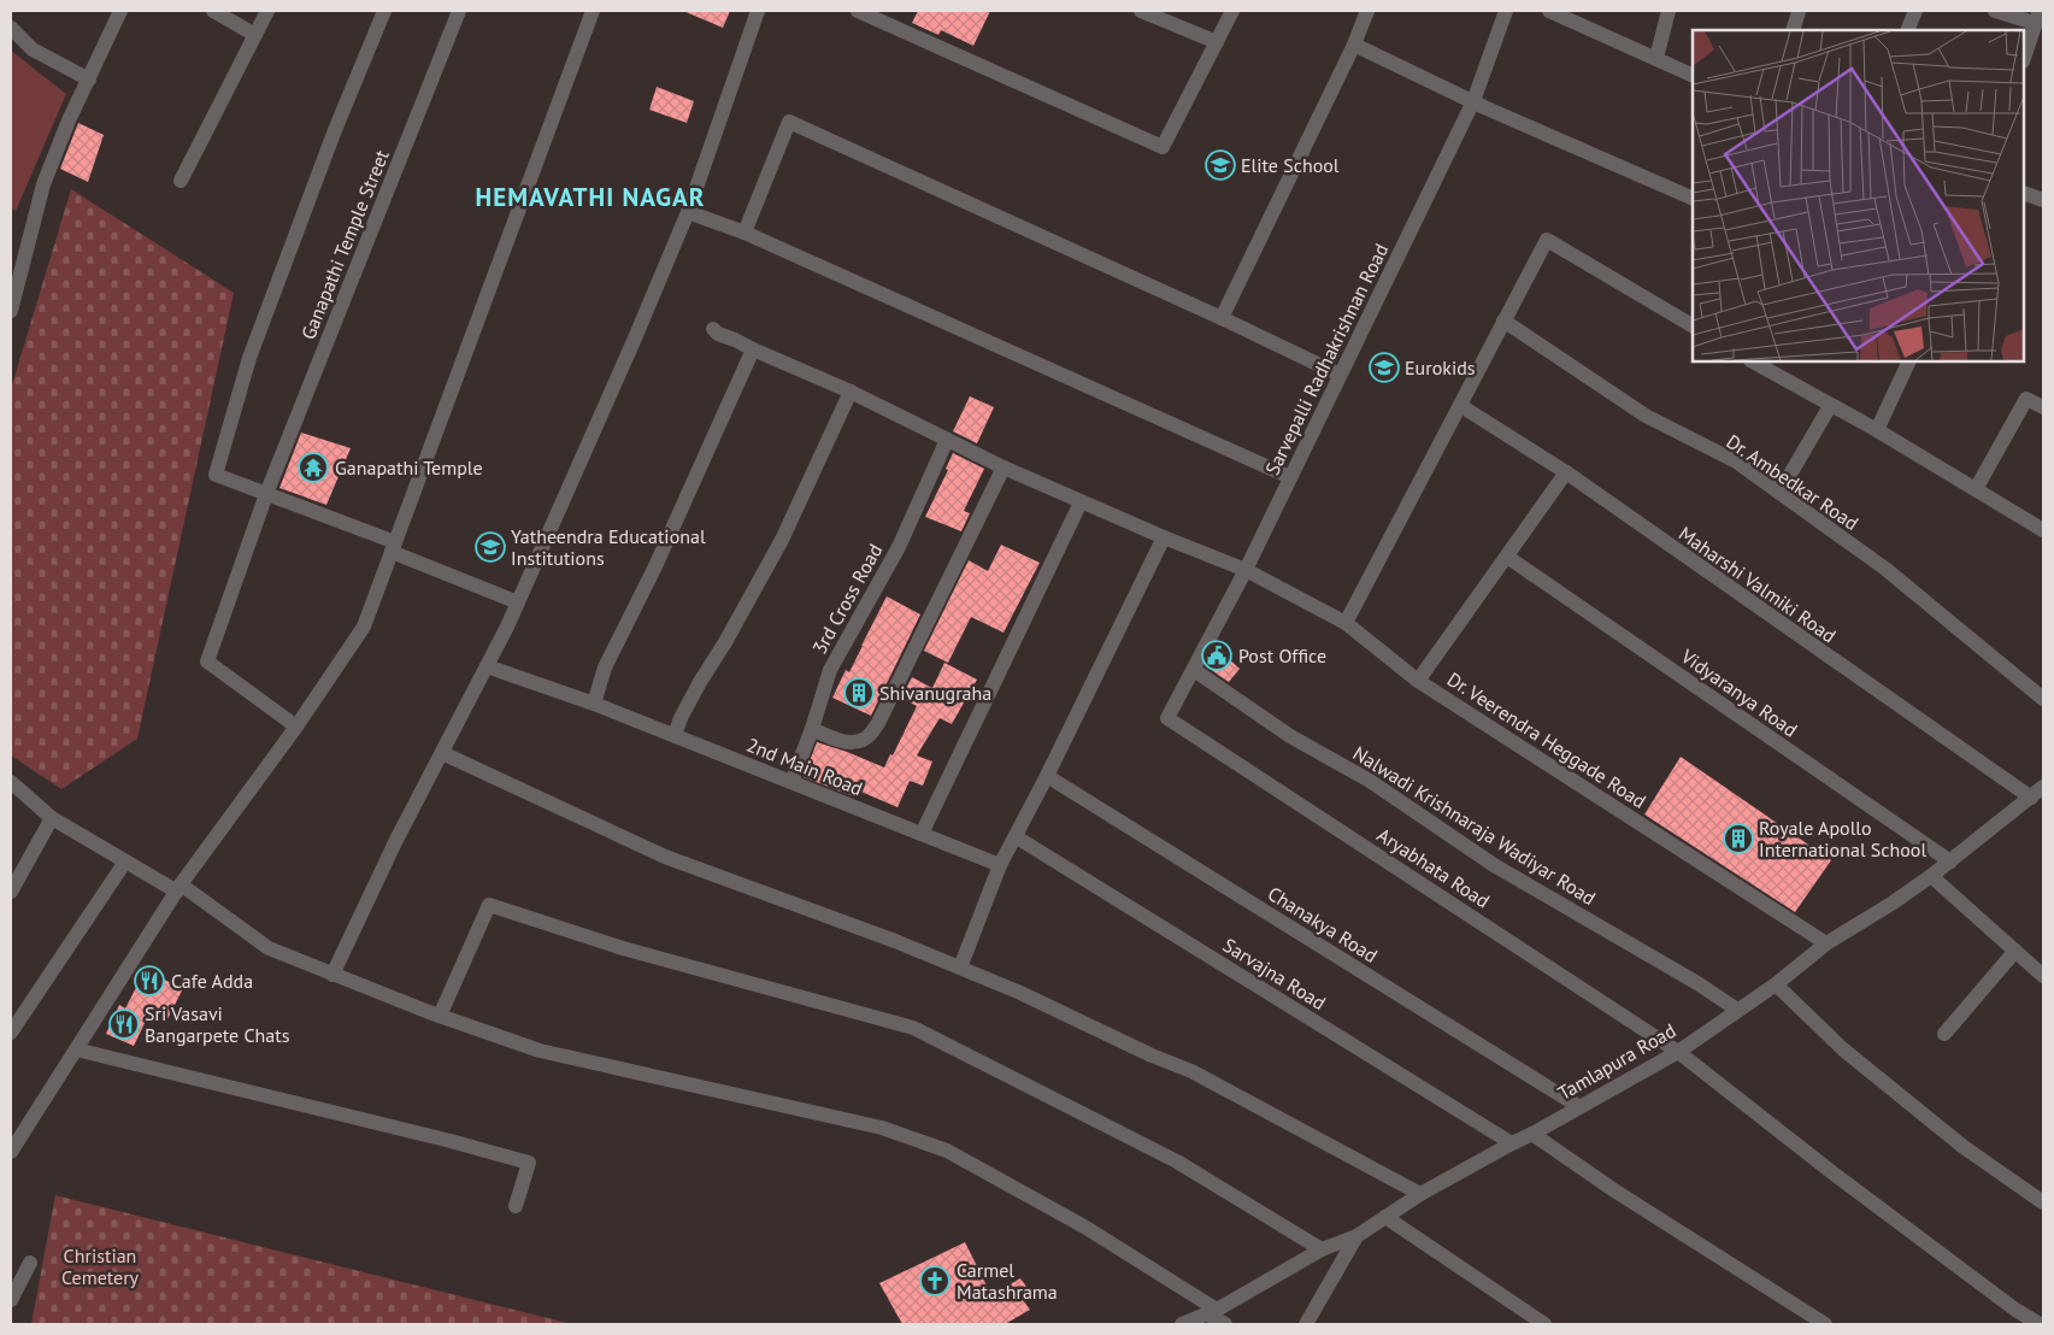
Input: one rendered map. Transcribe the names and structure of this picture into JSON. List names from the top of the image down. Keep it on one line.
{"streets":{"street":["Ganapathi Temple Street","Sarvepalli Radhakrishnan Road","Dr. Ambedkar Road","Maharshi Valmiki Road","3rd Cross Road","Vidyaranya Road","Dr. Veerendra Heggade Road","2nd Main Road","Nalwadi Krishnaraja Wadiyar Road","Aryabhata Road","Chanakya Road","Sarvajna Road","Tamlapura Road"]},"crossings":[["Sarvepalli Radhakrishnan Road","Dr. Veerendra Heggade Road"],["Sarvepalli Radhakrishnan Road","Nalwadi Krishnaraja Wadiyar Road"],["Sarvepalli Radhakrishnan Road","Aryabhata Road"],["Maharshi Valmiki Road","Tamlapura Road"],["3rd Cross Road","Dr. Veerendra Heggade Road"],["3rd Cross Road","2nd Main Road"],["Vidyaranya Road","Tamlapura Road"],["Dr. Veerendra Heggade Road","Tamlapura Road"],["Nalwadi Krishnaraja Wadiyar Road","Tamlapura Road"],["Aryabhata Road","Tamlapura Road"],["Chanakya Road","Tamlapura Road"],["Sarvajna Road","Tamlapura Road"]],"districts":["HEMAVATHI NAGAR"],"parks":["Christian Cemetery"],"places":{"school or university":["Elite School","Eurokids","Yatheendra Educational Institutions"],"temple":["Ganapathi Temple"],"public building":["Post Office"],"building":["Shivanugraha","Royale Apollo International School"],"restaurant":["Cafe Adda","Sri Vasavi Bangarpete Chats"],"church":["Carmel Matashrama"]}}
